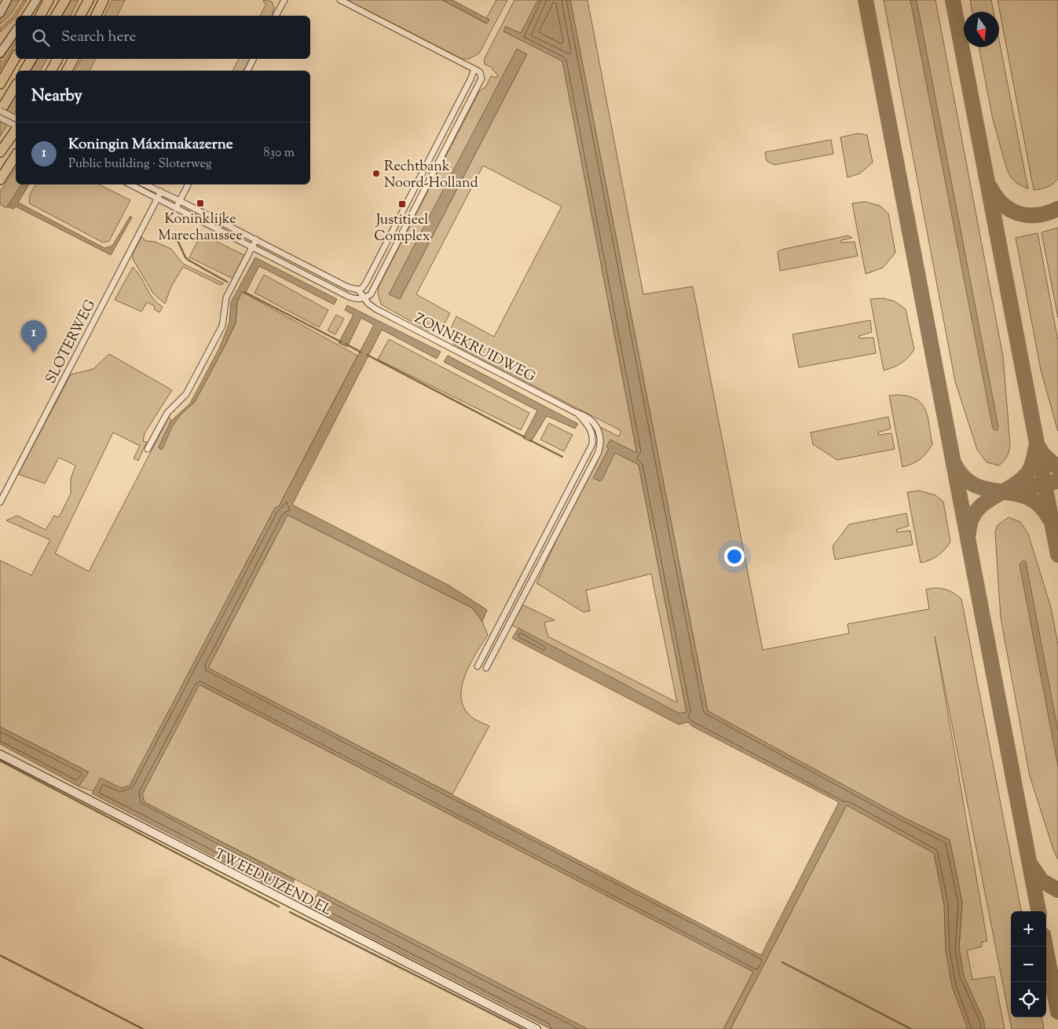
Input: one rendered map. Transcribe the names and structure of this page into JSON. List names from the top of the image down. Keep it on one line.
{"streets":{"street":["SLOTERWEG","ZONNEKRUIDWEG","TWEEDUIZEND EL"]},"crossings":[["SLOTERWEG","ZONNEKRUIDWEG"]],"places":{"other":["Rechtbank Noord-Holland"],"transit":["Koninklijke Marechaussee","Justitieel Complex"]},"north":"bottom","page":{"search":"Search here","heading":"Nearby","list":[{"mark":"1","name":"Koningin Máximakazerne","note":"Public building · Sloterweg","value":"830 m"}],"pins":"1","map_buttons":["+","−"]}}
